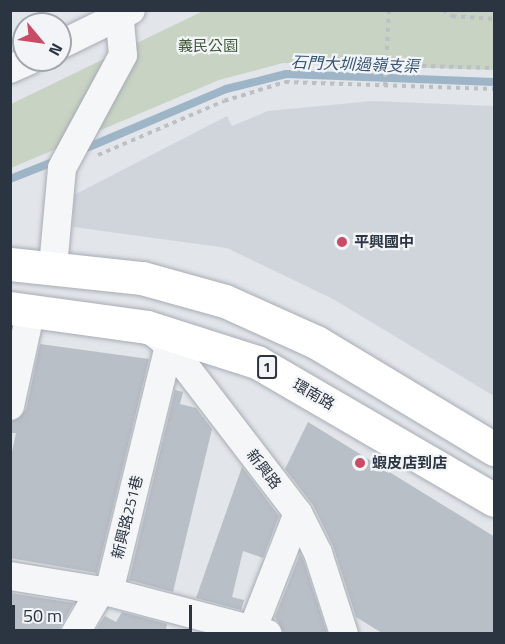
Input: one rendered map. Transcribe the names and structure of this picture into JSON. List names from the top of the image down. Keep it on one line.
{"streets":{"main road":["1","環南路"],"street":["新興路","新興路251巷"]},"crossings":[["環南路","新興路"],["環南路","新興路251巷"],["新興路","新興路251巷"]],"water":["石門大圳過嶺支渠"],"parks":["義民公園"],"places":["平興國中","蝦皮店到店"],"scale_bar":"50 m","north":"bottom right"}
